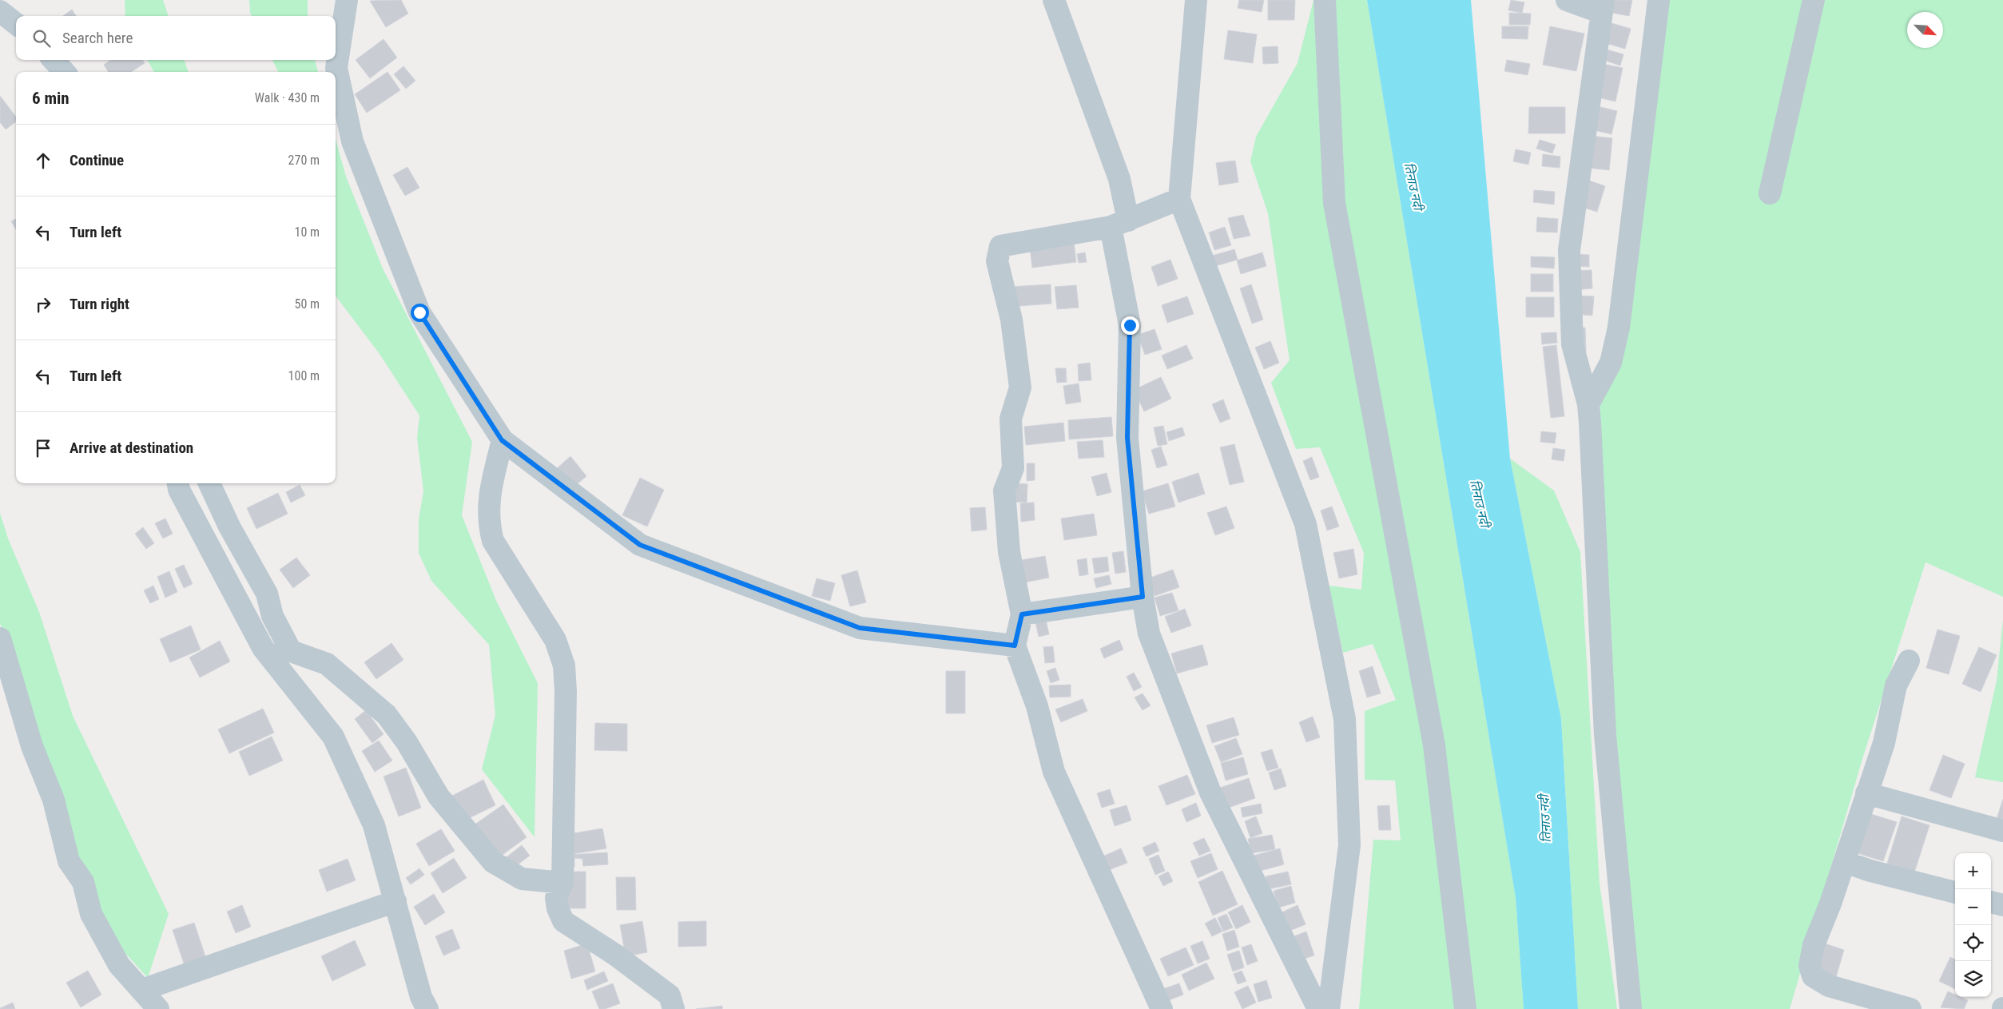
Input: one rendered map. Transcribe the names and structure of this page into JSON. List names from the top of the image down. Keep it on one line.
{"water":["तिनाउ नदी"],"north":"bottom right","page":{"search":"Search here","heading":["6 min","Walk · 430 m"],"list":[["Continue","270 m"],["Turn left","10 m"],["Turn right","50 m"],["Turn left","100 m"],"Arrive at destination"],"map_buttons":["+","−"]}}
